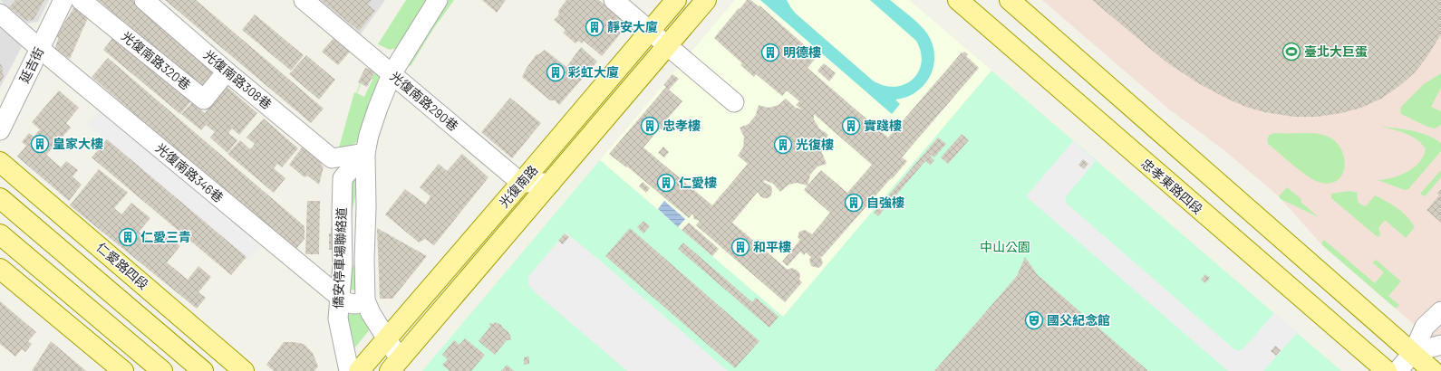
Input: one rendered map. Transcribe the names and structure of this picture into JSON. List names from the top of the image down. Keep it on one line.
{"streets":{"main road":["光復南路","忠孝東路四段","仁愛路四段"],"street":["光復南路320巷","延吉街","光復南路308巷","光復南路290巷","光復南路346巷","僑安停車場聯絡道"]},"crossings":[["光復南路320巷","光復南路308巷"],["延吉街","光復南路346巷"],["光復南路308巷","僑安停車場聯絡道"],["光復南路290巷","光復南路"],["光復南路290巷","僑安停車場聯絡道"],["光復南路346巷","僑安停車場聯絡道"],["光復南路","僑安停車場聯絡道"]],"parks":["中山公園"],"places":{"building":["靜安大廈","明德樓","彩虹大廈","忠孝樓","實踐樓","皇家大樓","光復樓","仁愛樓","自強樓","仁愛三青","和平樓"],"sports":["臺北大巨蛋"],"theatre":["國父紀念館"]}}
